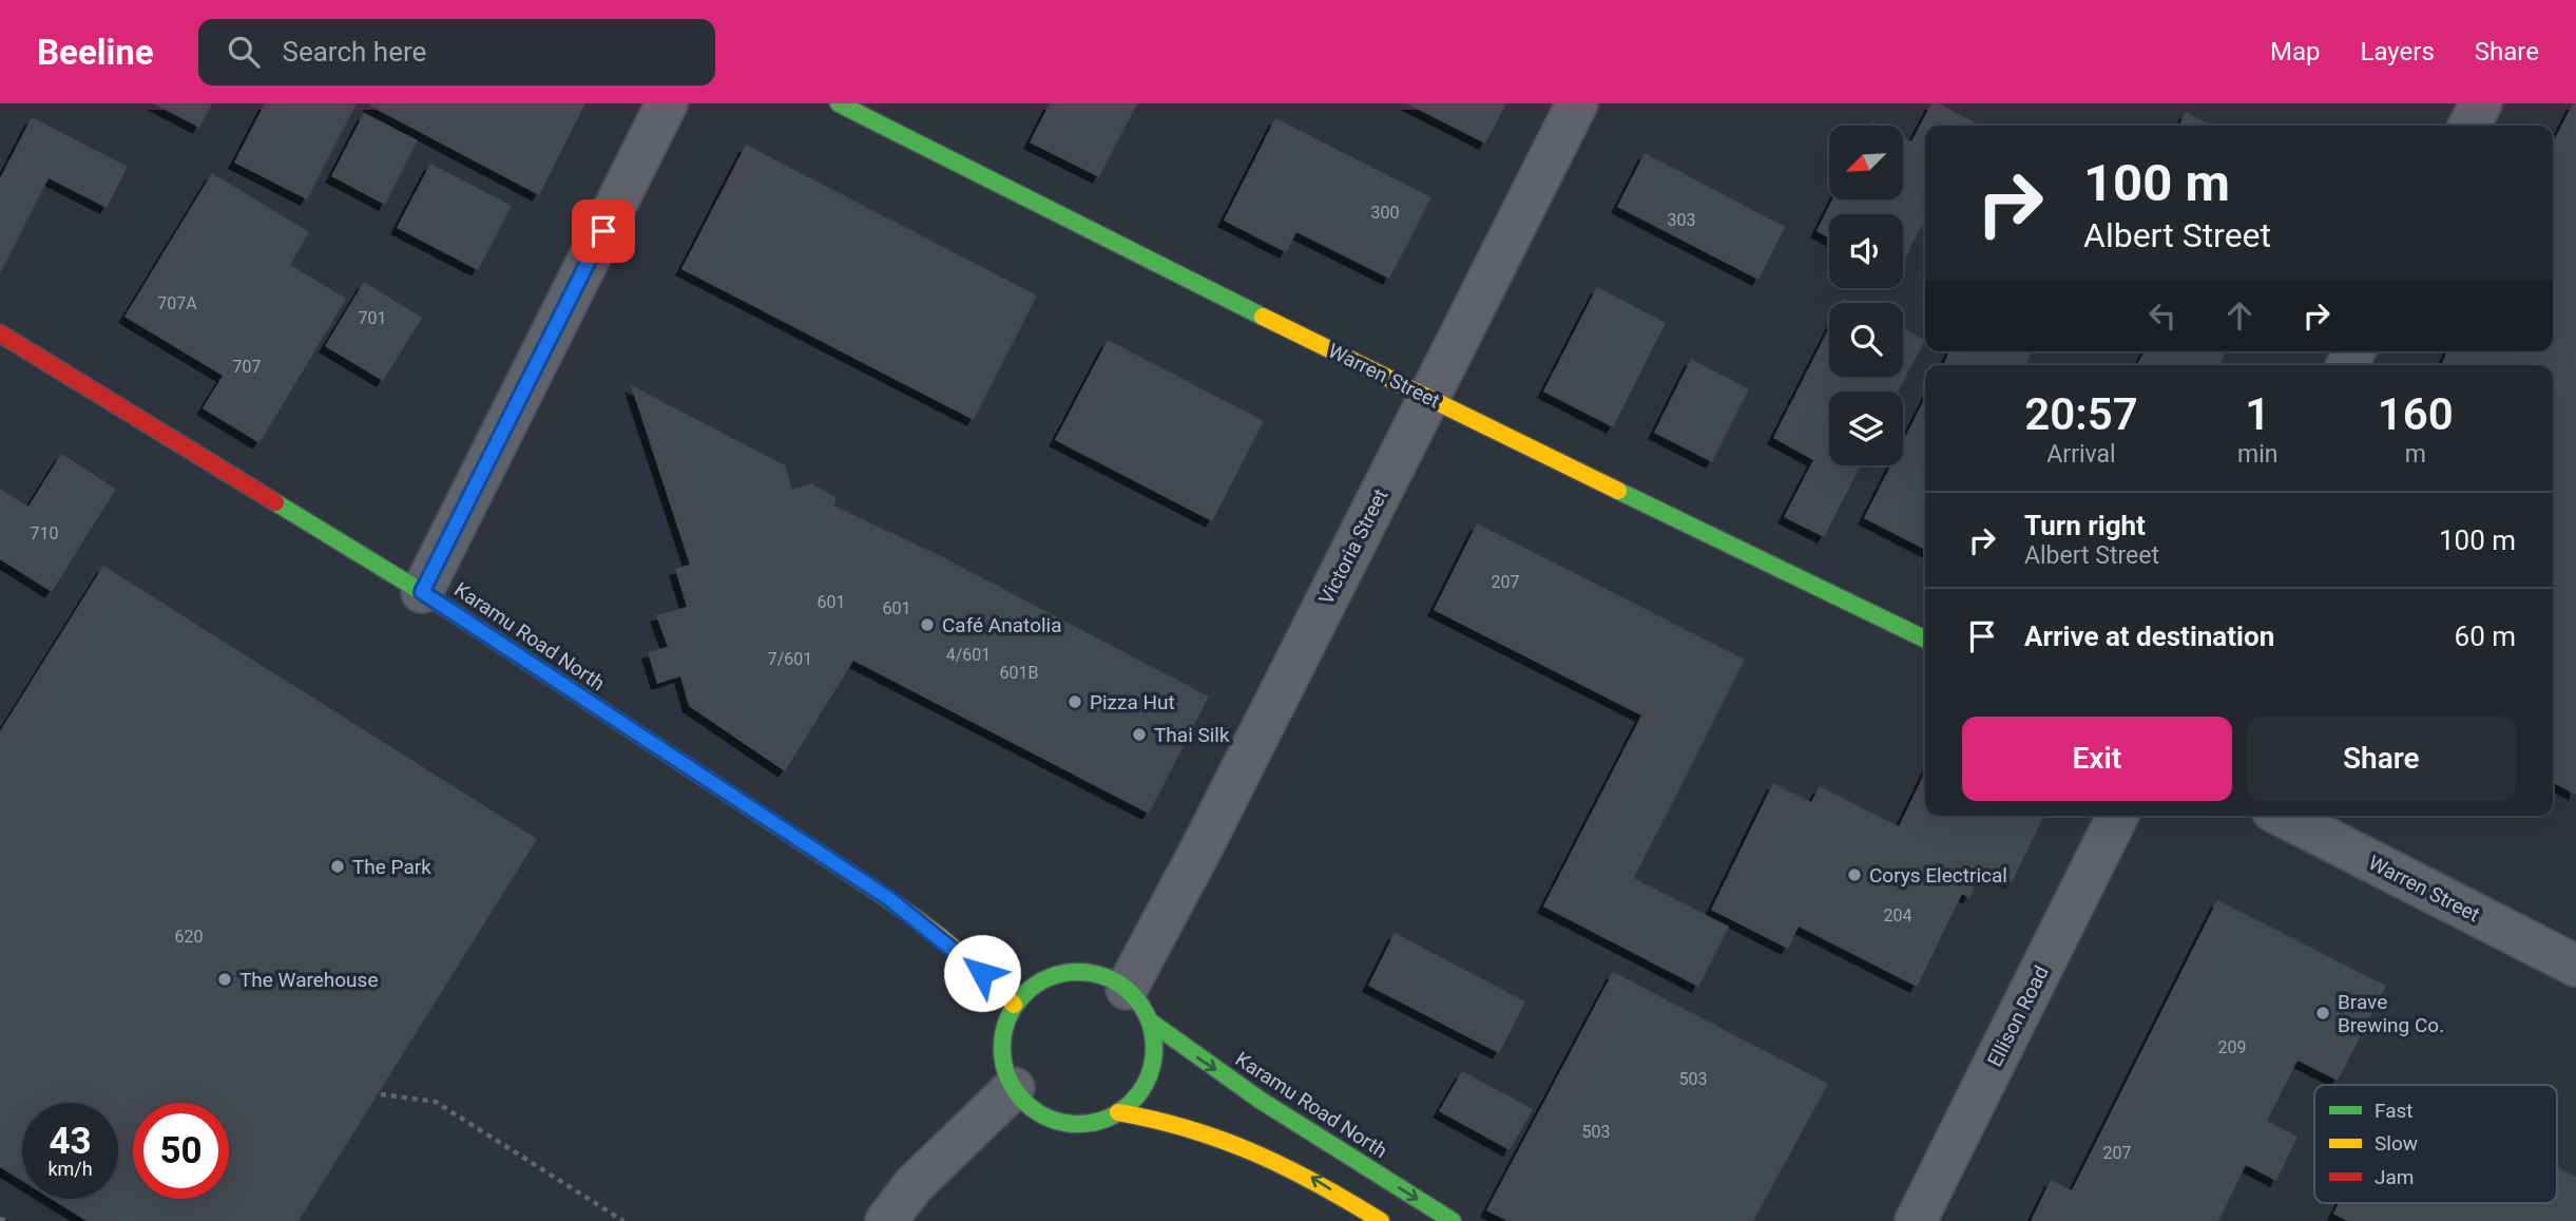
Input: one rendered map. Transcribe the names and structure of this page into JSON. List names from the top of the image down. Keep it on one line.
{"streets":{"main road":["Warren Street","Karamu Road North"],"street":["Victoria Street","Ellison Road"]},"crossings":[["Warren Street","Victoria Street"],["Victoria Street","Karamu Road North"]],"places":["Café Anatolia","Pizza Hut","Thai Silk","The Park","Corys Electrical","The Warehouse","Brave Brewing Co."],"house_numbers":["300","303","707A","701","707","710","207","601","601","4/601","7/601","601B","204","620","209","503","503","207"],"legend":["Fast","Slow","Jam"],"north":"bottom left","page":{"header":"Beeline","search":"Search here","nav":["Map","Layers","Share"],"turn":["100 m","Albert Street"],"eta":["20:57","Arrival","1","min","160","m"],"list":[{"name":"Turn right","note":"Albert Street","value":"100 m"},{"name":"Arrive at destination","value":"60 m"}],"buttons":["Exit","Share"],"speed":"43 km/h","limit":"50"}}
